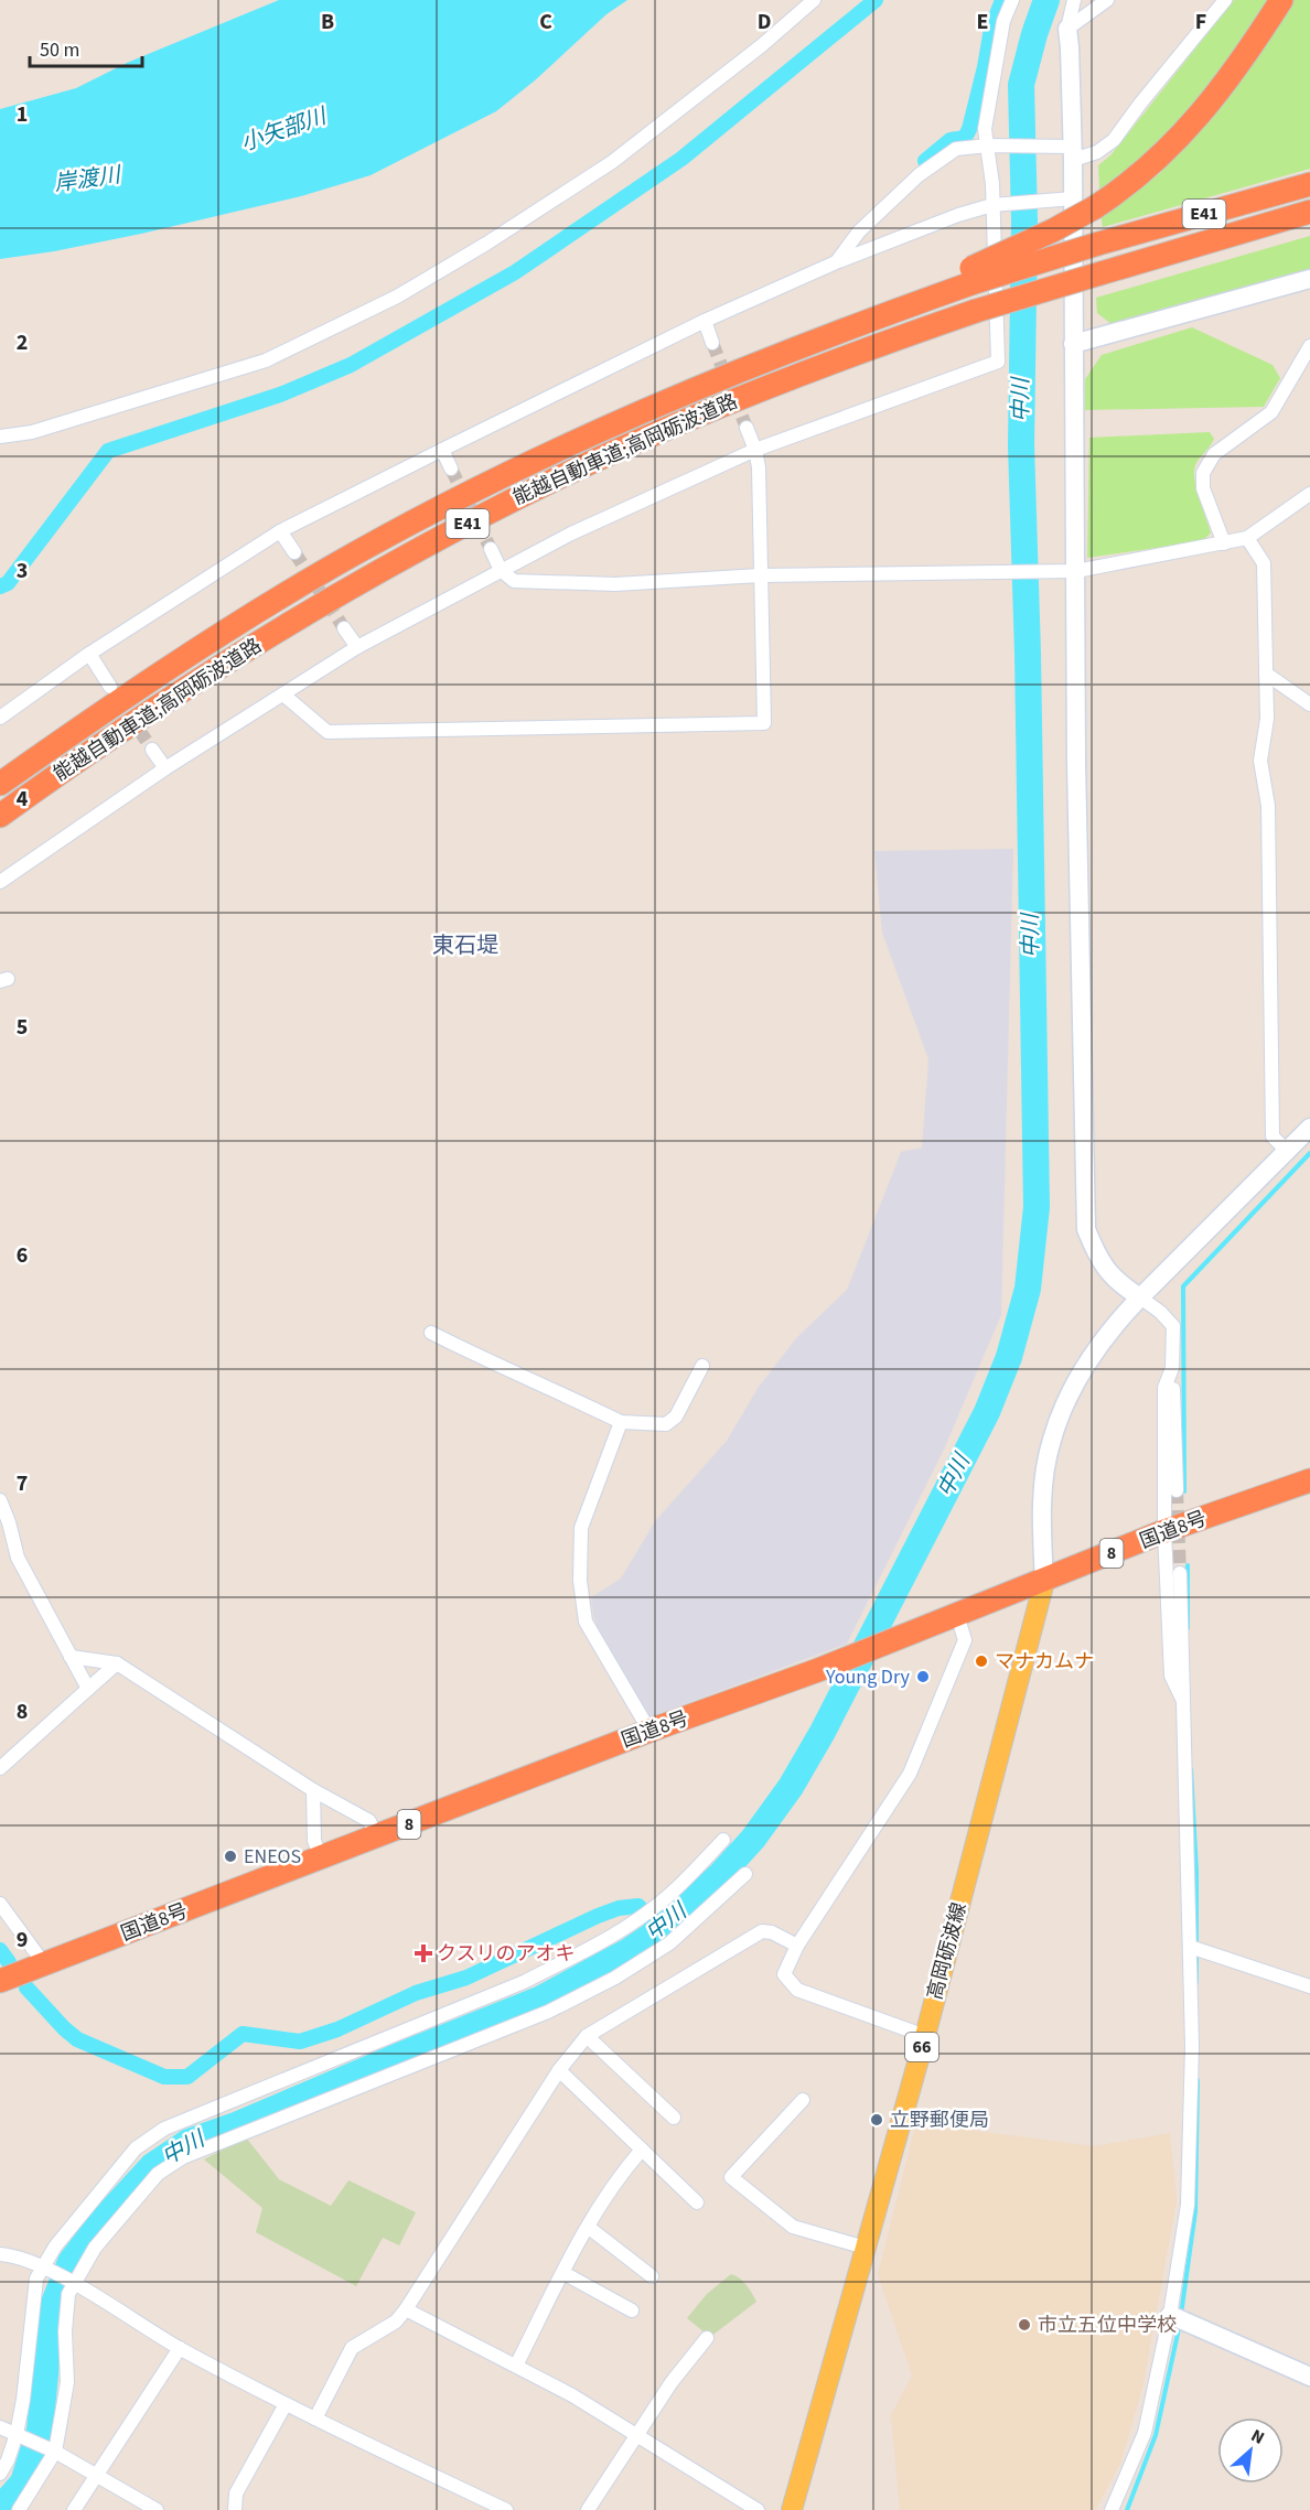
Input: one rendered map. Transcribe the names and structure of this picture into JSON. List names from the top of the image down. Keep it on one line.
{"streets":{"highway":["E41","能越自動車道;高岡砺波道路","国道8号","8"],"main road":["高岡砺波線","66"]},"crossings":[["E41","能越自動車道;高岡砺波道路"],["国道8号","高岡砺波線"]],"districts":["東石堤"],"water":["小矢部川","岸渡川","中川"],"places":{"other":["マナカムナ","Young Dry","ENEOS","立野郵便局","市立五位中学校"],"health":["クスリのアオキ"]},"scale_bar":"50 m","north":"top right","grid":{"columns":["B","C","D","E","F"],"rows":["1","2","3","4","5","6","7","8","9"]}}
